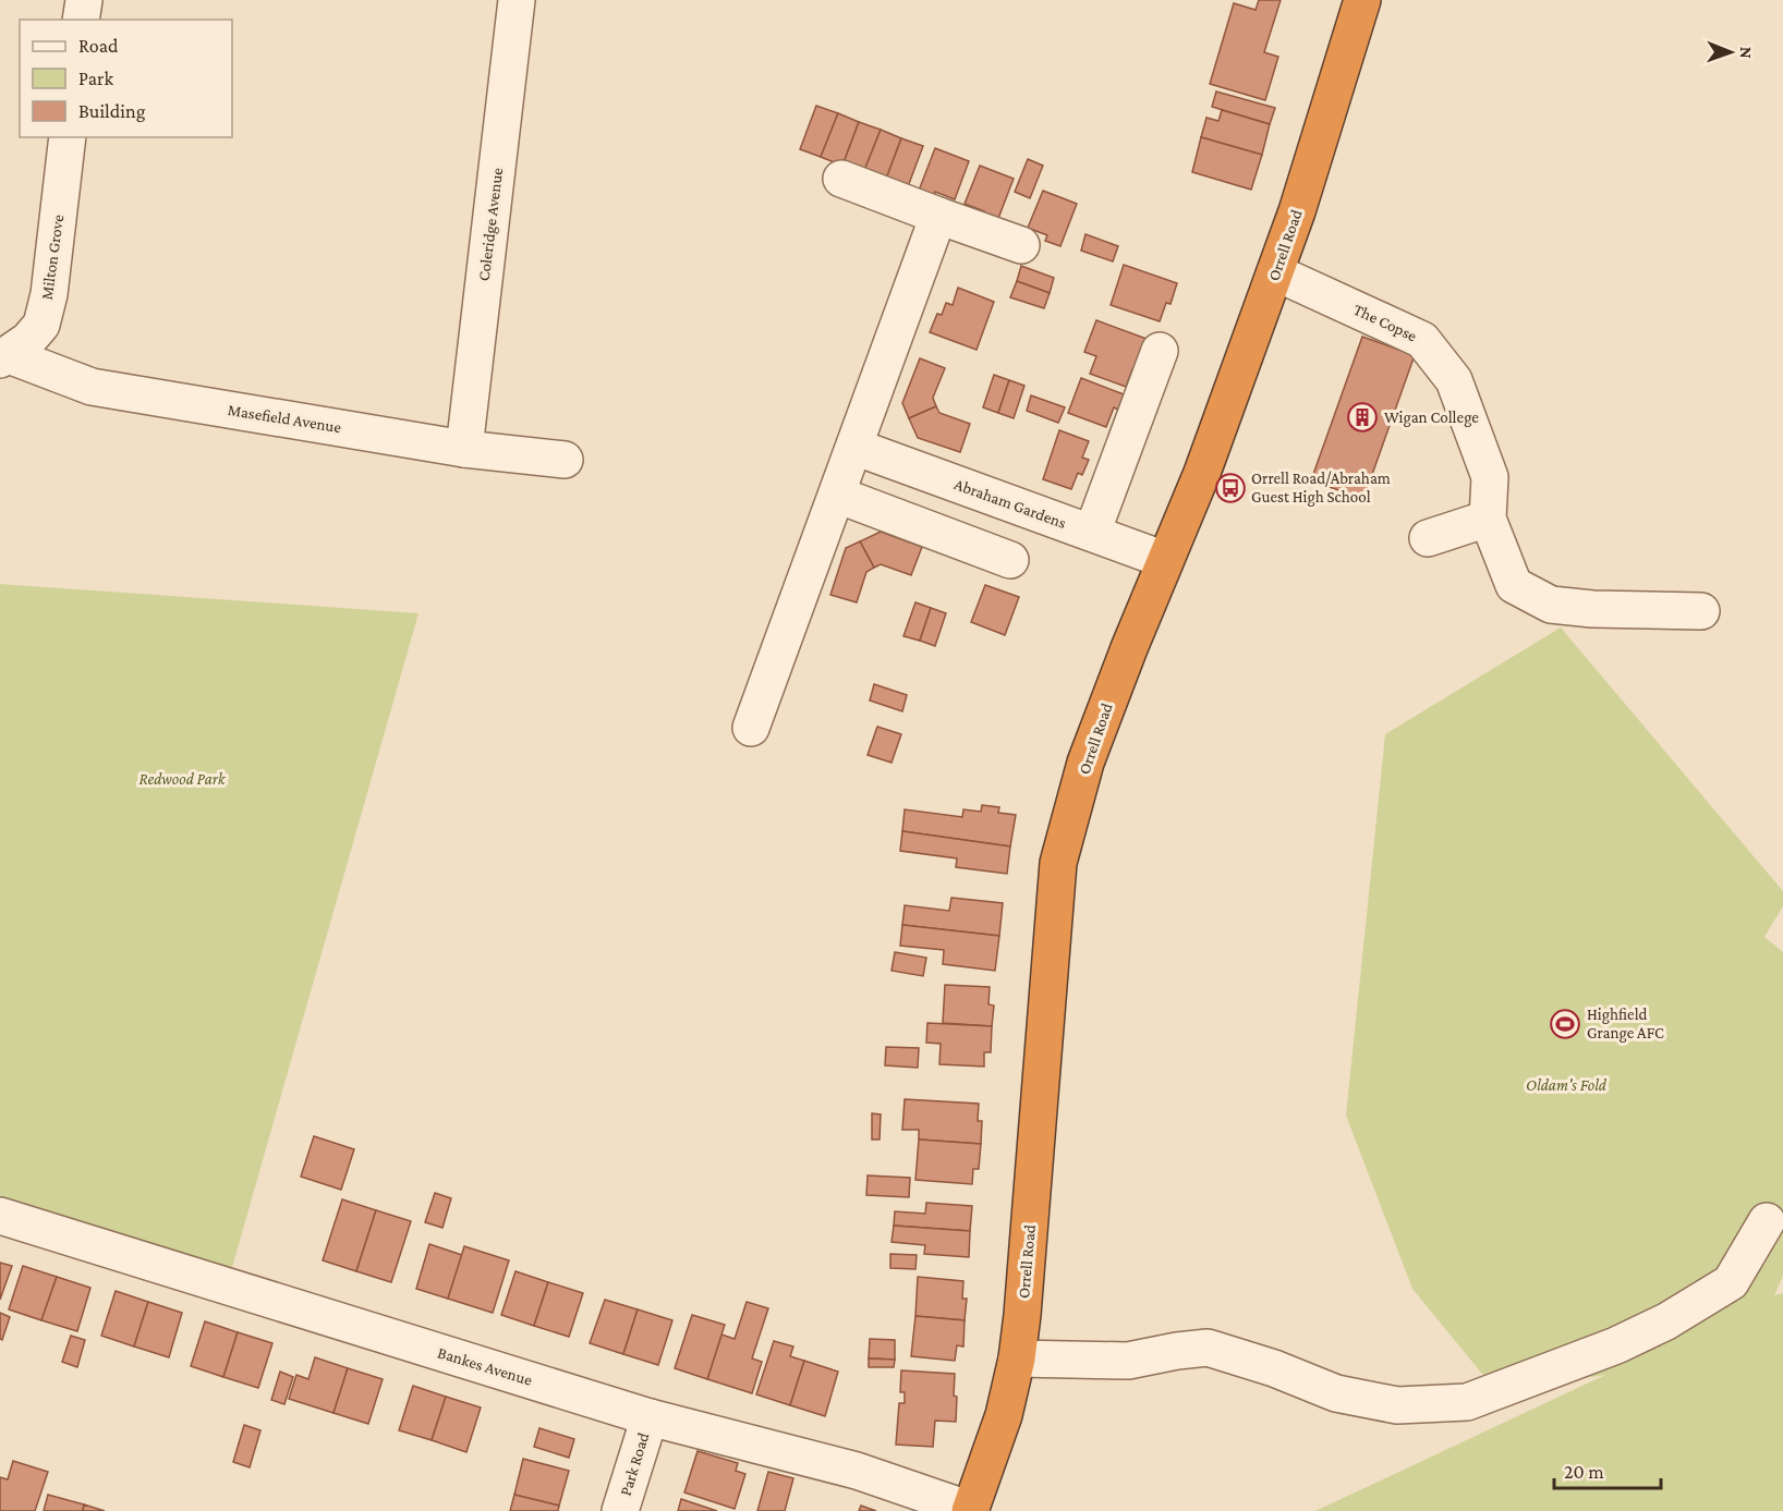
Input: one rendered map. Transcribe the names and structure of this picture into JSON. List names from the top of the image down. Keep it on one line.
{"streets":{"highway":["Orrell Road"],"street":["Coleridge Avenue","Milton Grove","The Copse","Masefield Avenue","Abraham Gardens","Bankes Avenue","Park Road"]},"crossings":[["Coleridge Avenue","Masefield Avenue"],["Orrell Road","The Copse"],["Orrell Road","Abraham Gardens"],["Orrell Road","Bankes Avenue"],["Milton Grove","Masefield Avenue"],["Bankes Avenue","Park Road"]],"parks":["Redwood Park","Oldam's Fold"],"places":{"building":["Wigan College"],"bus stop":["Orrell Road/Abraham Guest High School"],"sports":["Highfield Grange AFC"]},"legend":["Road","Park","Building"],"scale_bar":"20 m","north":"right"}
